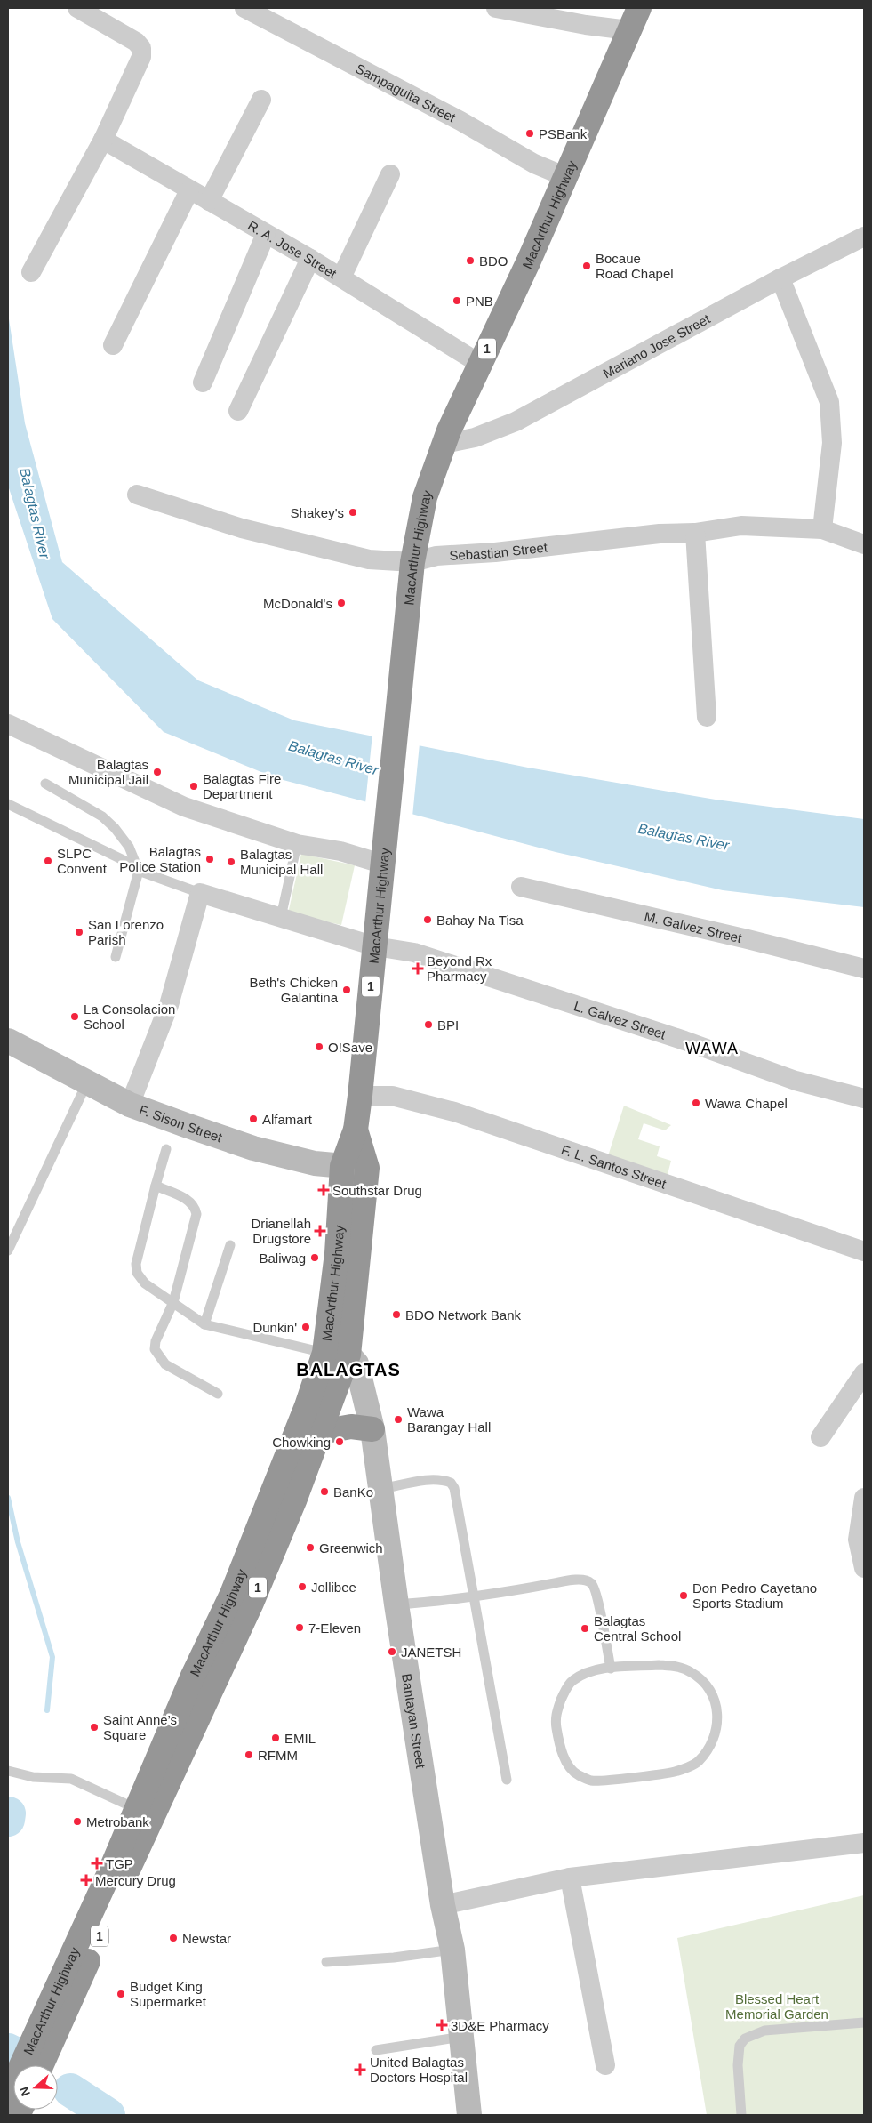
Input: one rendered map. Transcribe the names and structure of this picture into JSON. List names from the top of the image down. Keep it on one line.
{"streets":{"highway":["MacArthur Highway","1"],"main road":["F. Sison Street","Bantayan Street"],"street":["Sampaguita Street","R. A. Jose Street","Mariano Jose Street","Sebastian Street","M. Galvez Street","L. Galvez Street","F. L. Santos Street"]},"crossings":[["Sampaguita Street","MacArthur Highway"],["MacArthur Highway","R. A. Jose Street"],["MacArthur Highway","Mariano Jose Street"],["MacArthur Highway","Sebastian Street"],["MacArthur Highway","L. Galvez Street"],["MacArthur Highway","F. Sison Street"],["MacArthur Highway","F. L. Santos Street"],["MacArthur Highway","Bantayan Street"]],"districts":["WAWA","BALAGTAS"],"water":["Balagtas River"],"parks":["Blessed Heart Memorial Garden"],"places":{"other":["PSBank","BDO","Bocaue Road Chapel","PNB","Shakey's","McDonald's","Balagtas Municipal Jail","Balagtas Fire Department","Balagtas Police Station","SLPC Convent","Balagtas Municipal Hall","Bahay Na Tisa","San Lorenzo Parish","Beth's Chicken Galantina","La Consolacion School","BPI","O!Save","Wawa Chapel","Alfamart","Baliwag","BDO Network Bank","Dunkin'","Wawa Barangay Hall","Chowking","BanKo","Greenwich","Jollibee","Don Pedro Cayetano Sports Stadium","7-Eleven","Balagtas Central School","JANETSH","Saint Anne’s Square","EMIL","RFMM","Metrobank","Newstar","Budget King Supermarket"],"health":["Beyond Rx Pharmacy","Southstar Drug","Drianellah Drugstore","TGP","Mercury Drug","3D&E Pharmacy","United Balagtas Doctors Hospital"]},"north":"left"}
